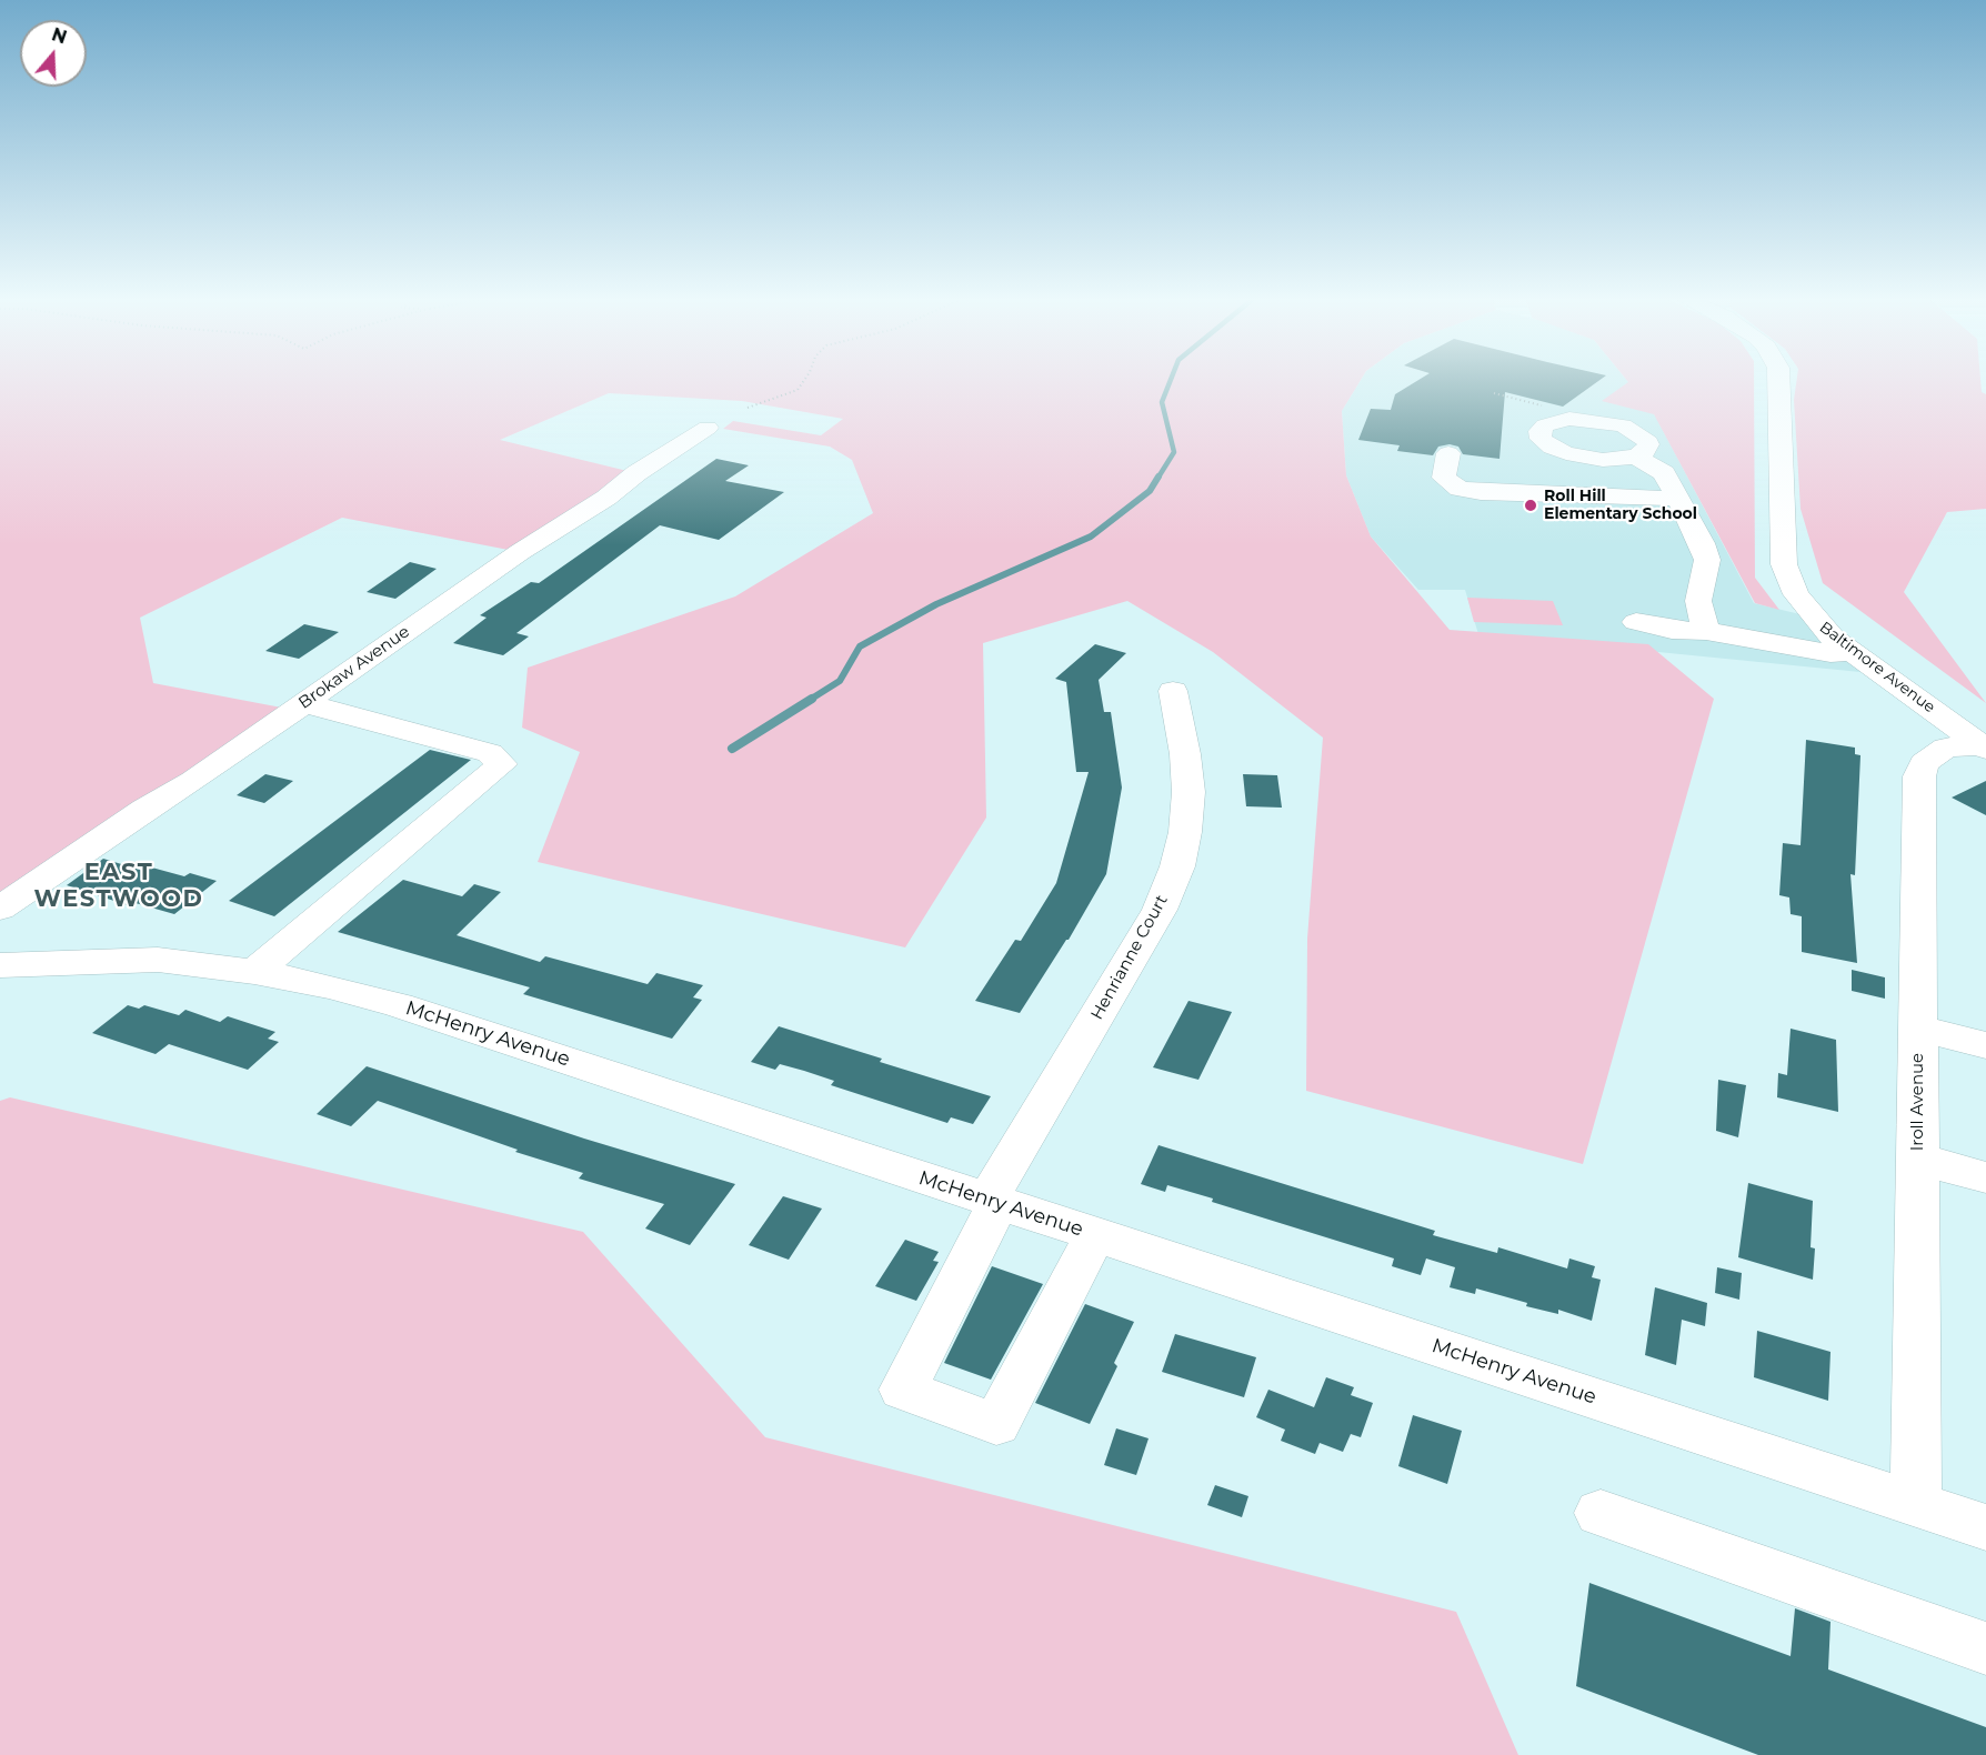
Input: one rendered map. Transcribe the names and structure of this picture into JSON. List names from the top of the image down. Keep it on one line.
{"streets":{"street":["Brokaw Avenue","Baltimore Avenue","Henrianne Court","McHenry Avenue","Iroll Avenue"]},"crossings":[["Baltimore Avenue","Iroll Avenue"],["Henrianne Court","McHenry Avenue"],["McHenry Avenue","Iroll Avenue"]],"districts":["EAST WESTWOOD"],"places":["Roll Hill Elementary School"],"north":"top"}
